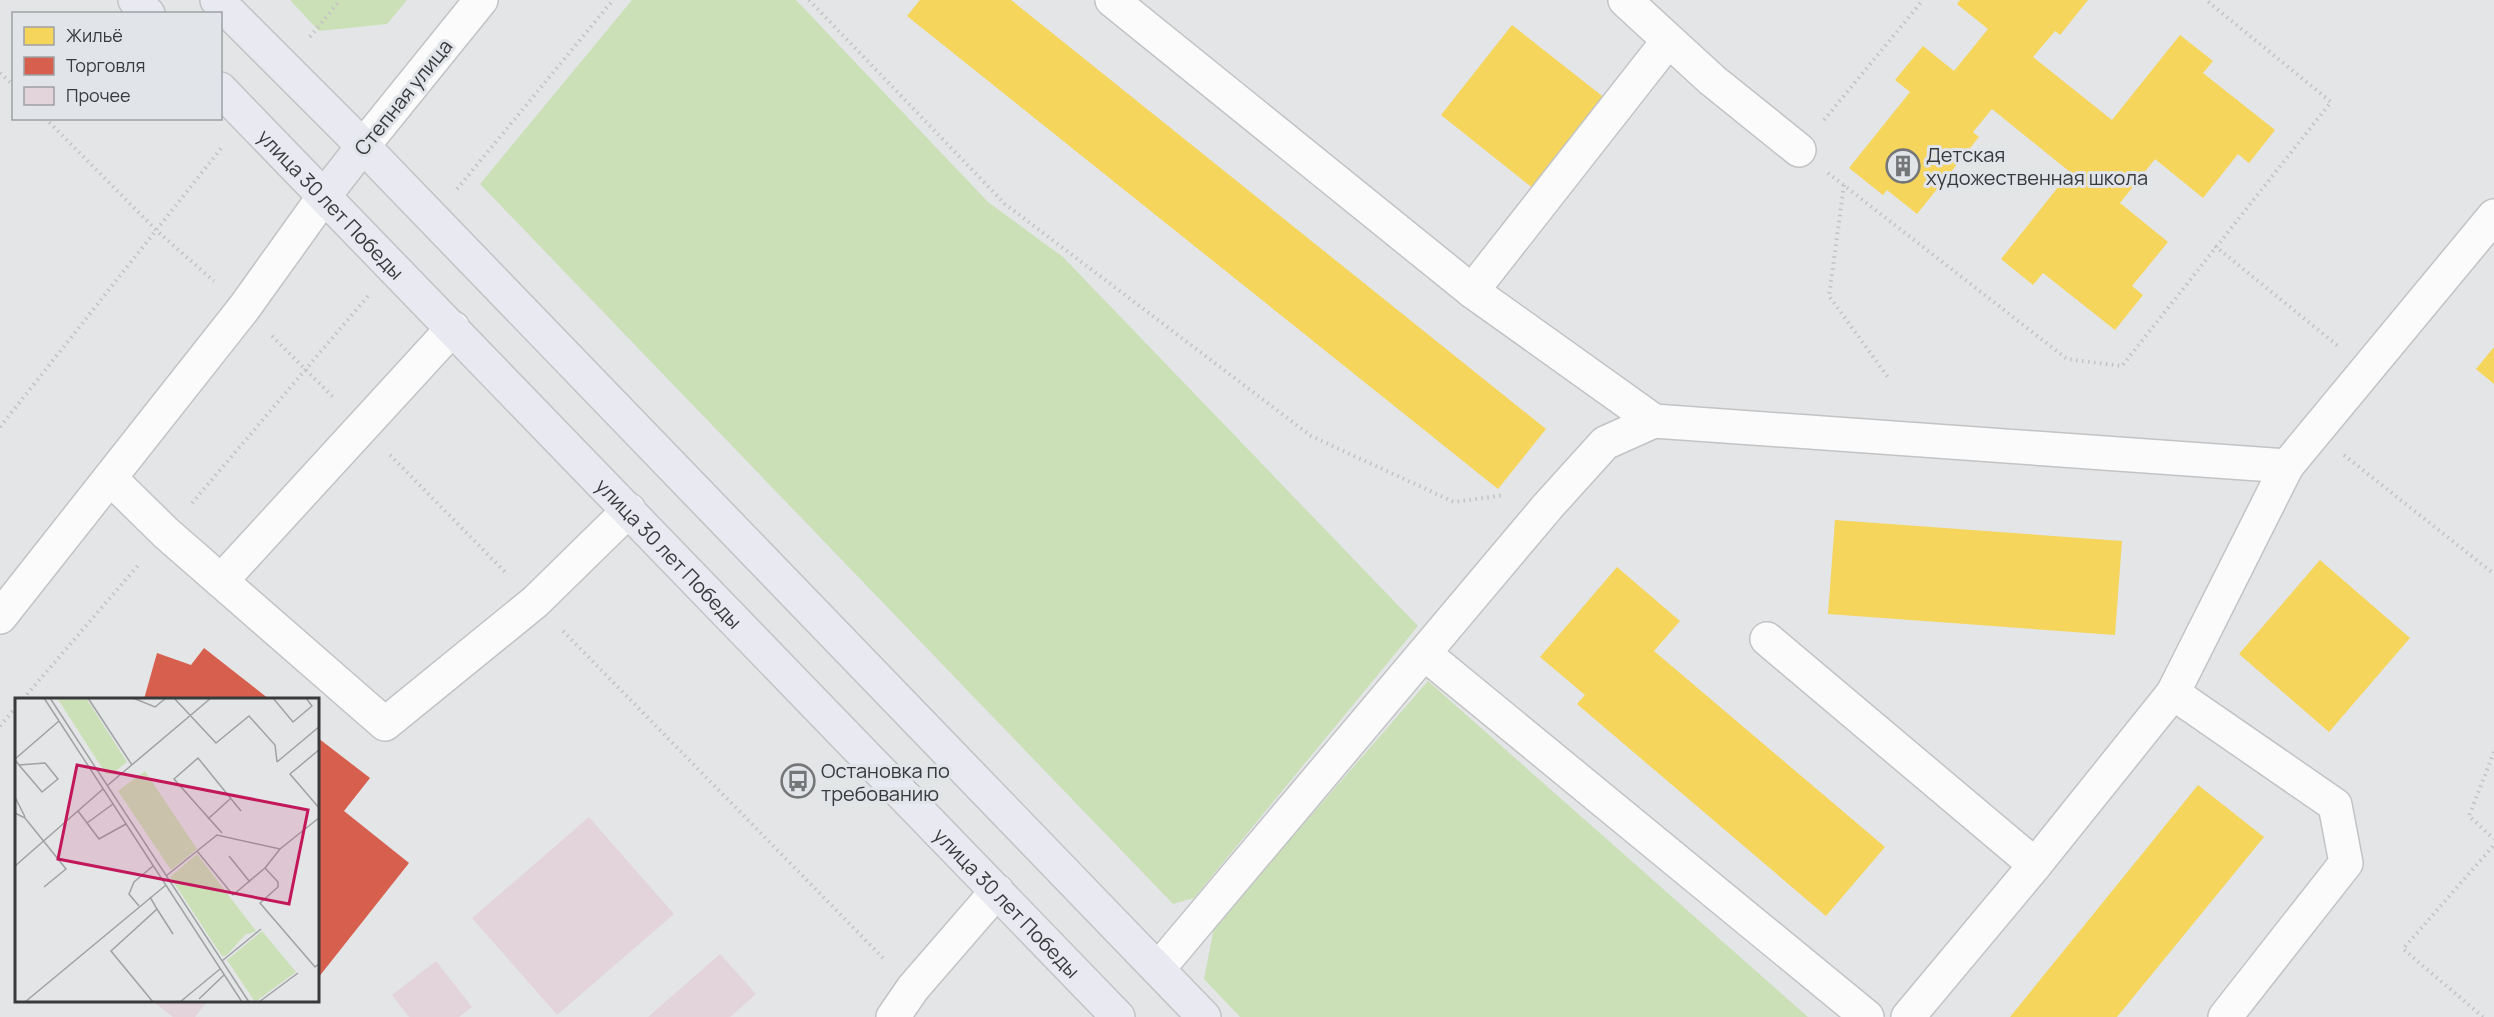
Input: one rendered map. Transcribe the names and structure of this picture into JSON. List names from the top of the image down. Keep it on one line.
{"streets":{"main road":["Степная улица","улица 30 лет Победы"]},"crossings":[["Степная улица","улица 30 лет Победы"]],"places":{"building":["Детская художественная школа"],"bus stop":["Остановка по требованию"]},"legend":["Жильё","Торговля","Прочее"]}
